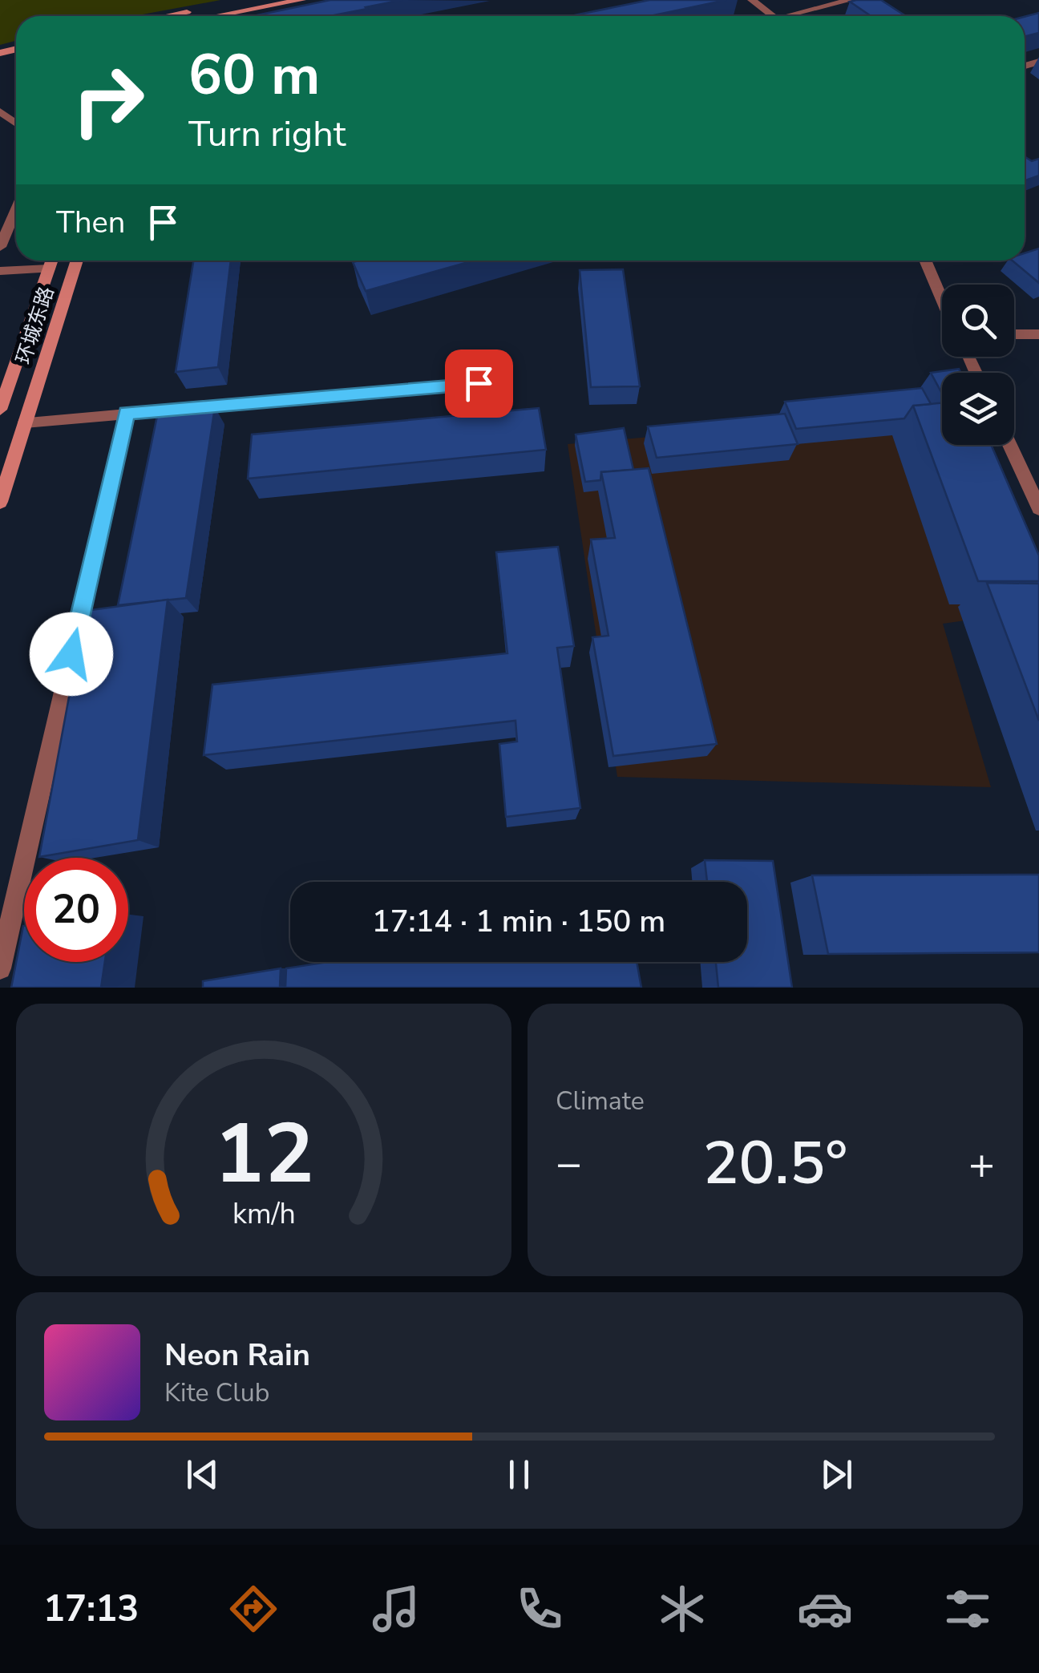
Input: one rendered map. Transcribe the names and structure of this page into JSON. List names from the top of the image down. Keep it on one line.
{"streets":{"street":["环城东路"]},"page":{"turn":["60 m","Turn right"],"then":"Then","limit":"20","trip":"17:14 · 1 min · 150 m","tile":"Climate","heat":["−","20.5°","+"],"song":["Neon Rain","Kite Club"],"tabs":"17:13","gauge":["12","km/h"]}}
